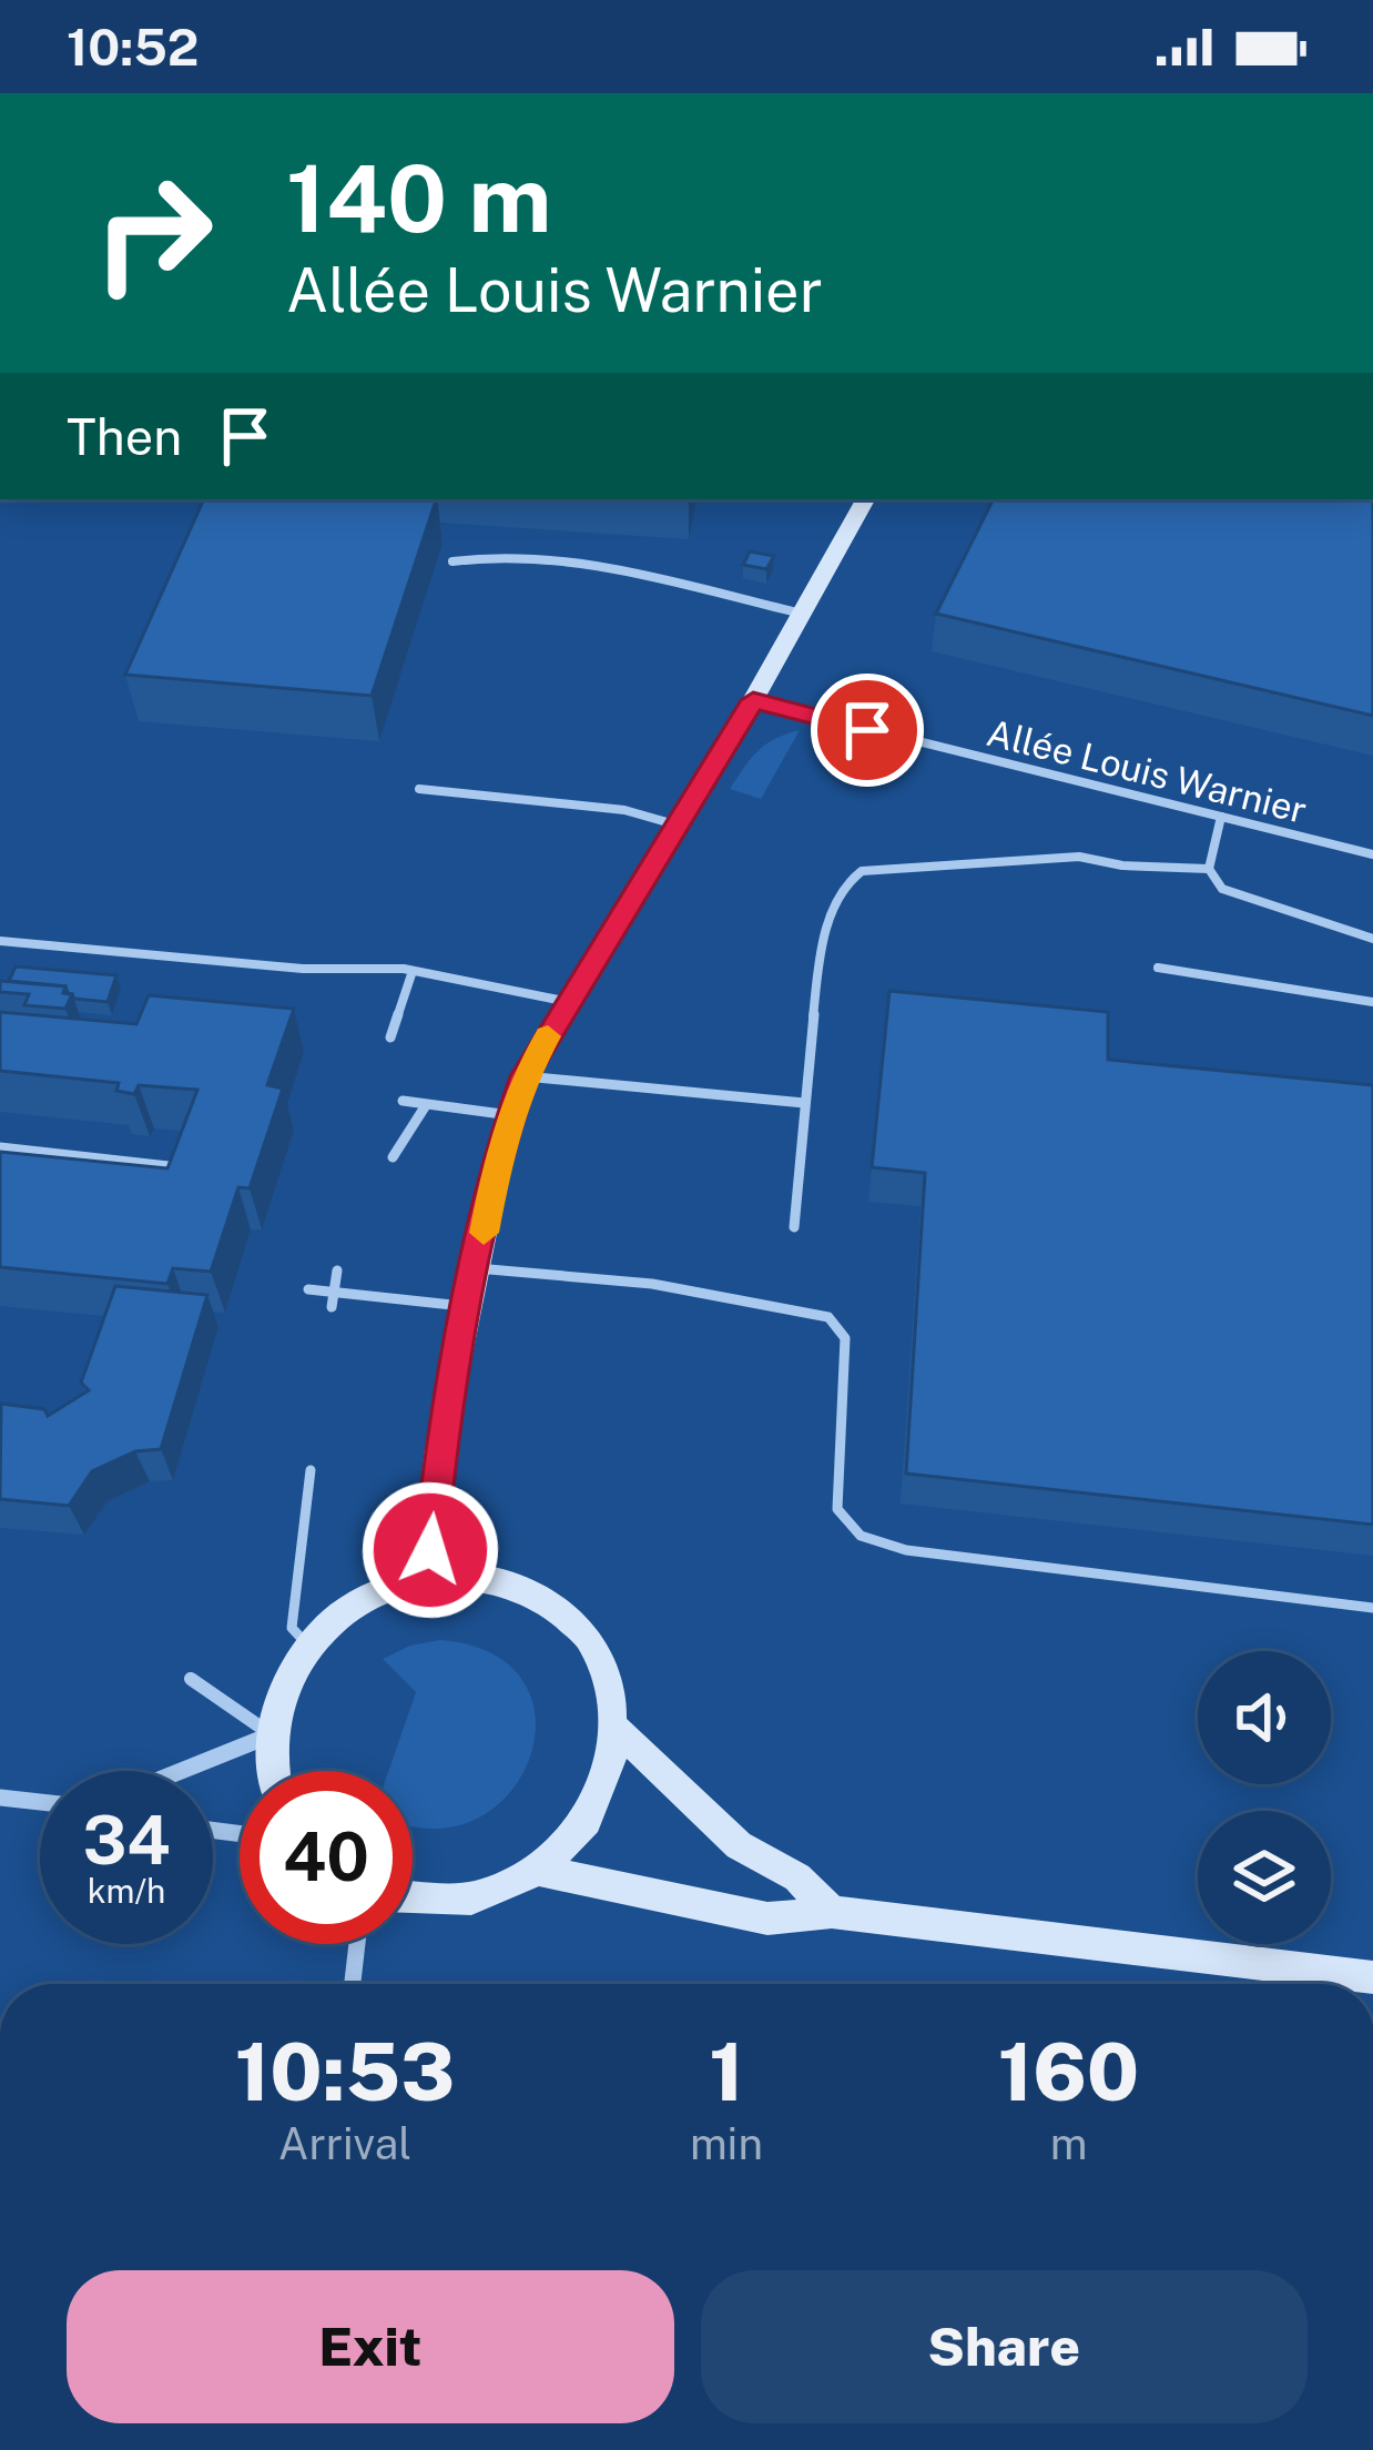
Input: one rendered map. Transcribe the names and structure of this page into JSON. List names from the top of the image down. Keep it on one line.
{"streets":{"lane":["Allée Louis Warnier"]},"page":{"status":"10:52","turn":["140 m","Allée Louis Warnier"],"then":"Then","speed":"34 km/h","limit":"40","eta":["10:53","Arrival","1","min","160","m"],"buttons":["Exit","Share"]}}
